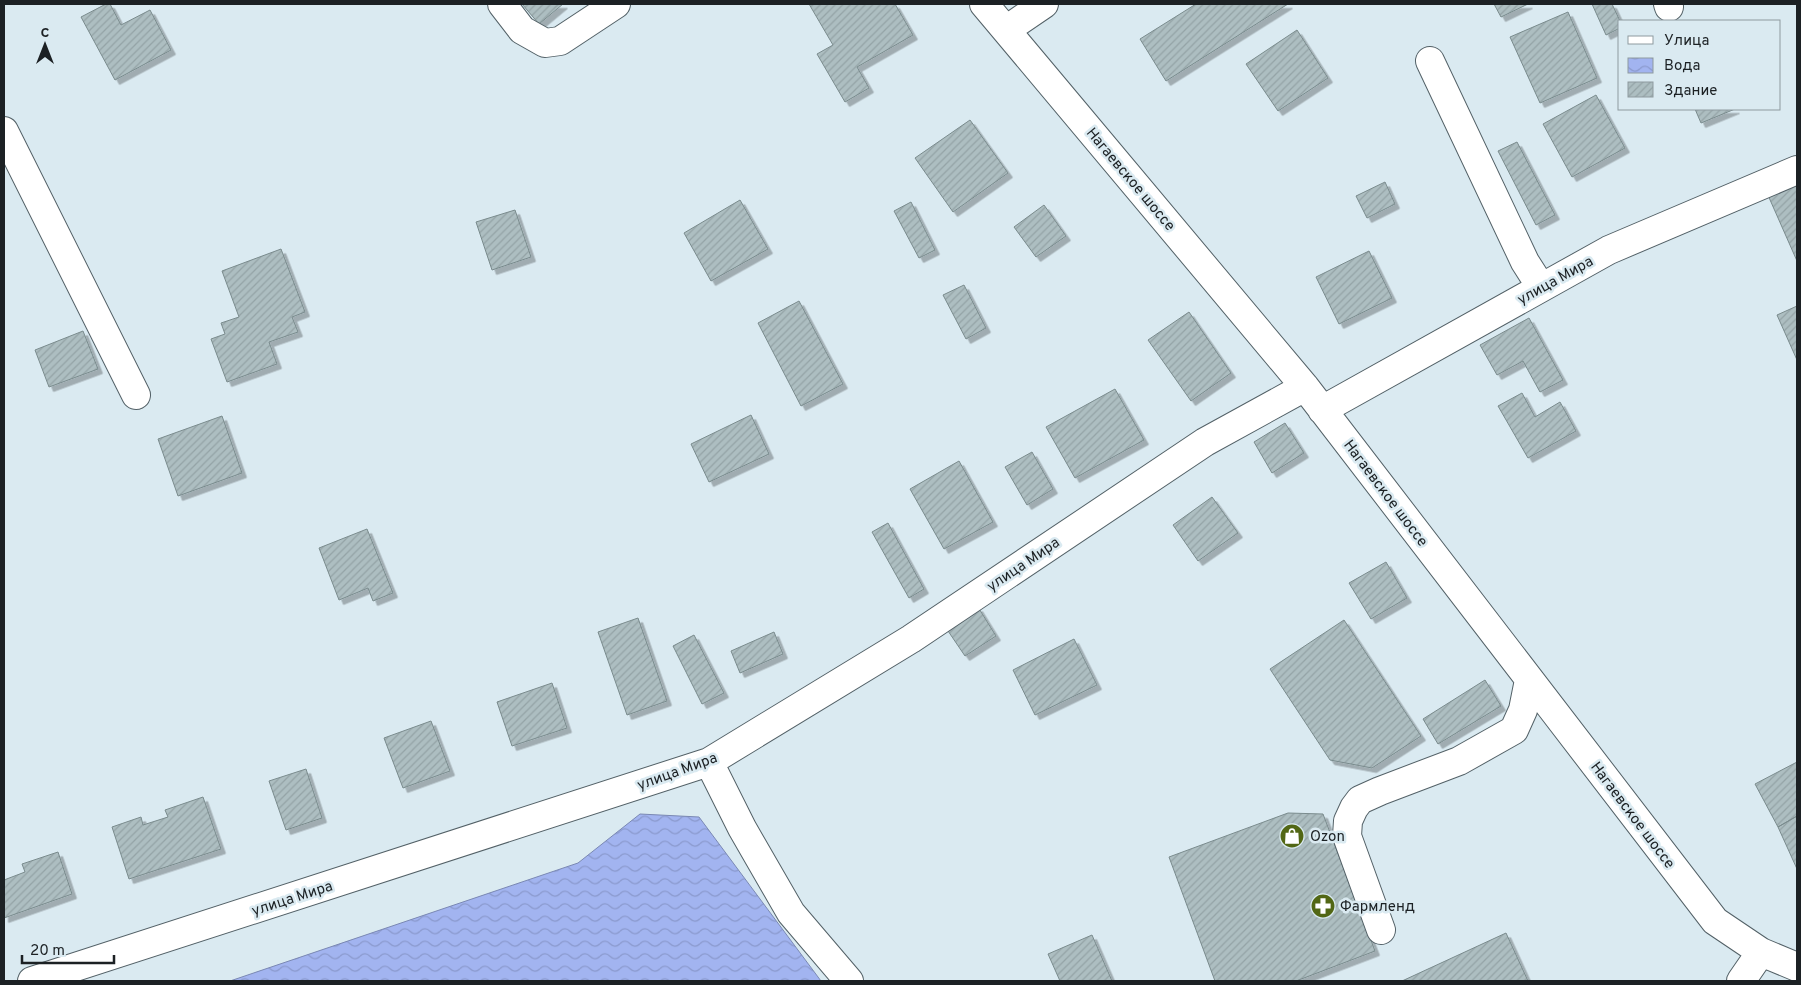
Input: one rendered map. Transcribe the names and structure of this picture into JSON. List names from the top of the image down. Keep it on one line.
{"streets":{"street":["Нагаевское шоссе","улица Мира"]},"crossings":[["Нагаевское шоссе","улица Мира"]],"places":{"shop":["Ozon"],"pharmacy":["Фармленд"]},"legend":["Улица","Вода","Здание"],"scale_bar":"20 m","north":"top"}
